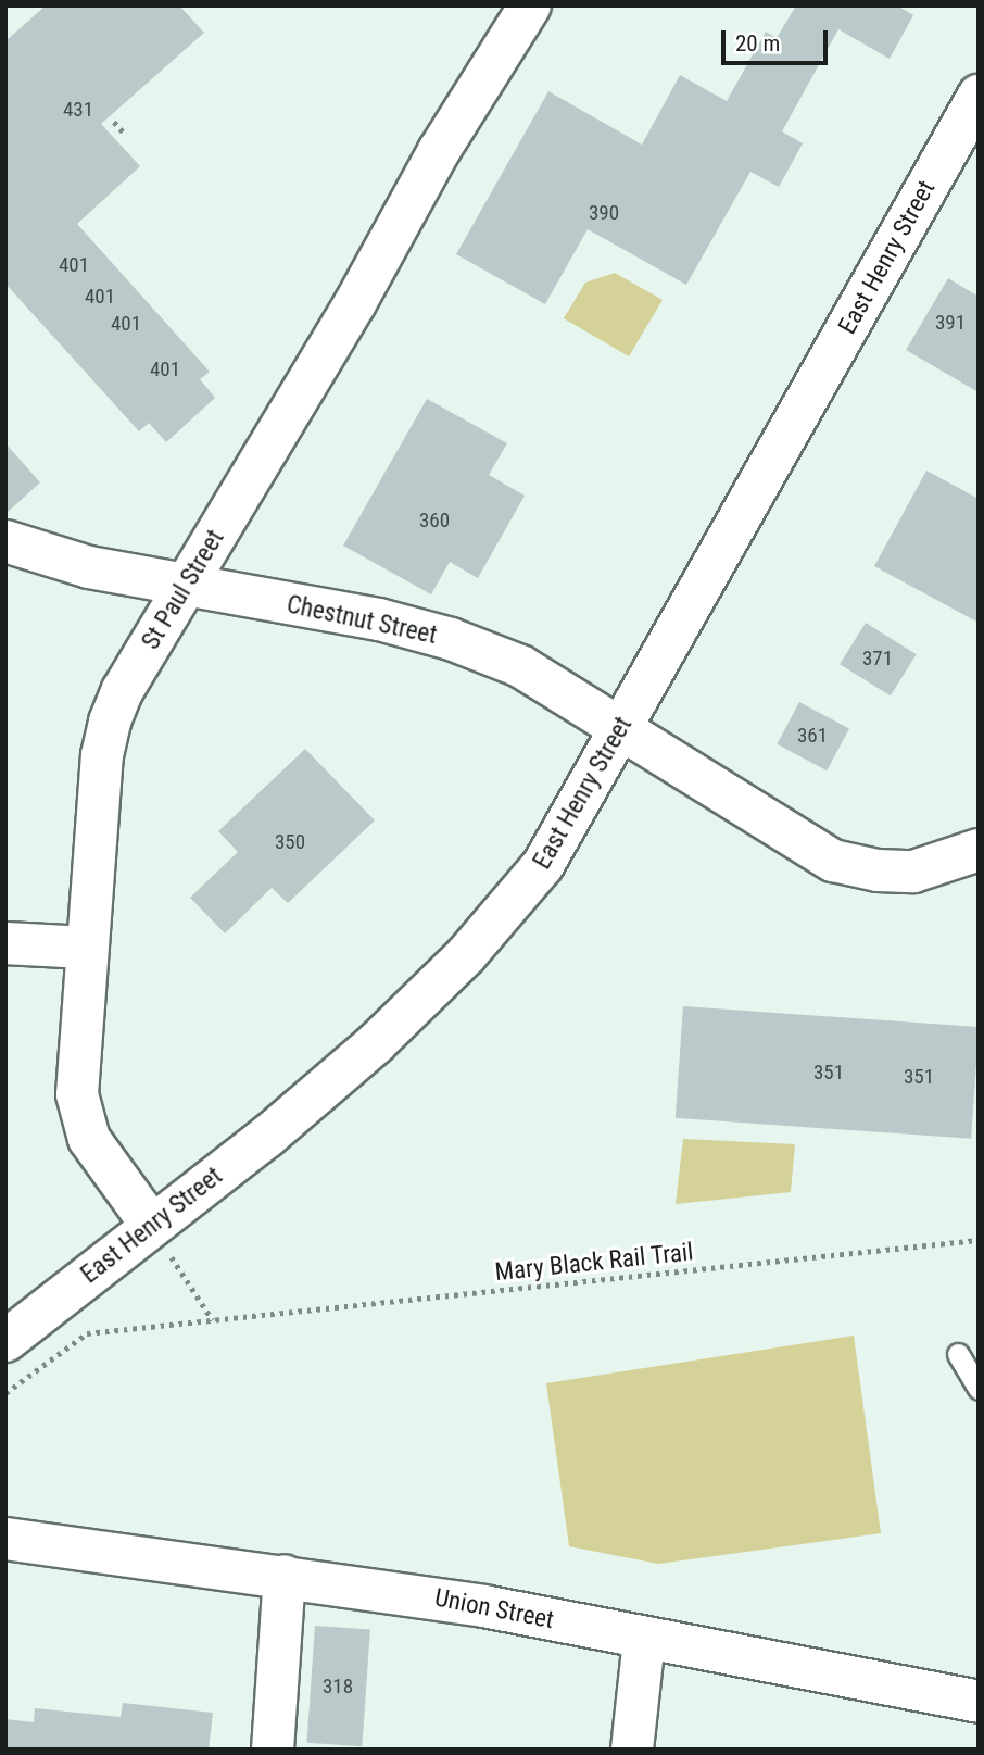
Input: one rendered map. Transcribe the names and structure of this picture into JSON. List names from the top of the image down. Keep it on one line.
{"streets":{"street":["East Henry Street","St Paul Street","Chestnut Street","Union Street"],"path":["Mary Black Rail Trail"]},"crossings":[["East Henry Street","St Paul Street"],["East Henry Street","Chestnut Street"],["St Paul Street","Chestnut Street"]],"house_numbers":["431","390","401","401","391","401","401","360","371","361","350","351","351","318"],"scale_bar":"20 m"}
